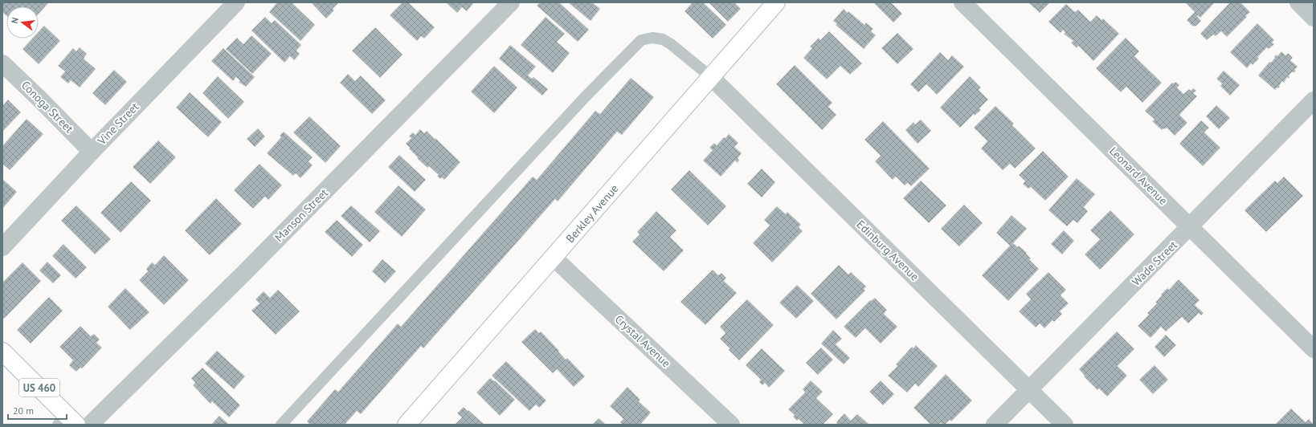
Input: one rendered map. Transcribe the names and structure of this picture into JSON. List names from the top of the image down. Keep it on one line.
{"streets":{"street":["Conoga Street","Vine Street","Leonard Avenue","Berkley Avenue","Manson Street","Edinburg Avenue","Wade Street","Crystal Avenue","US 460"]},"crossings":[["Conoga Street","Vine Street"],["Leonard Avenue","Wade Street"],["Berkley Avenue","Edinburg Avenue"],["Berkley Avenue","Crystal Avenue"],["Edinburg Avenue","Wade Street"]],"scale_bar":"20 m","north":"left"}
